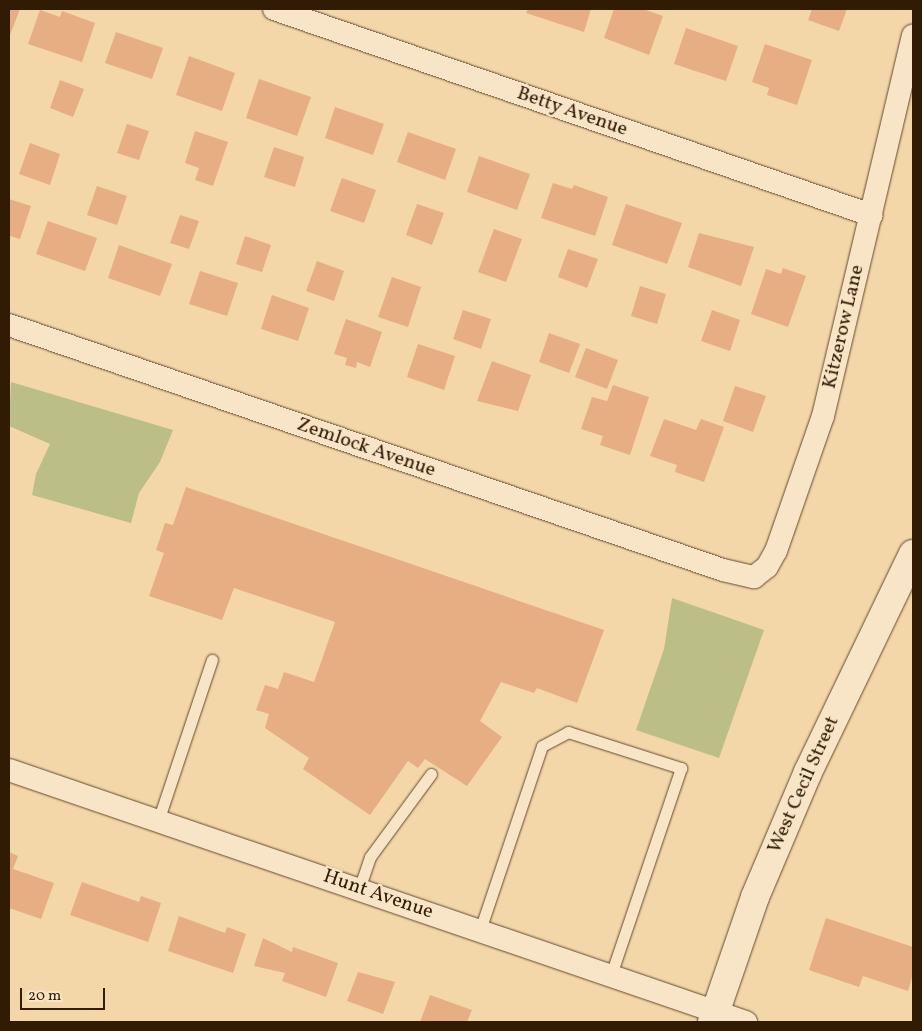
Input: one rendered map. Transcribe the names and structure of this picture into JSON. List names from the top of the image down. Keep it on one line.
{"streets":{"main road":["West Cecil Street"],"street":["Betty Avenue","Kitzerow Lane","Zemlock Avenue","Hunt Avenue"]},"crossings":[["Betty Avenue","Kitzerow Lane"],["Kitzerow Lane","Zemlock Avenue"],["West Cecil Street","Hunt Avenue"]],"scale_bar":"20 m"}
